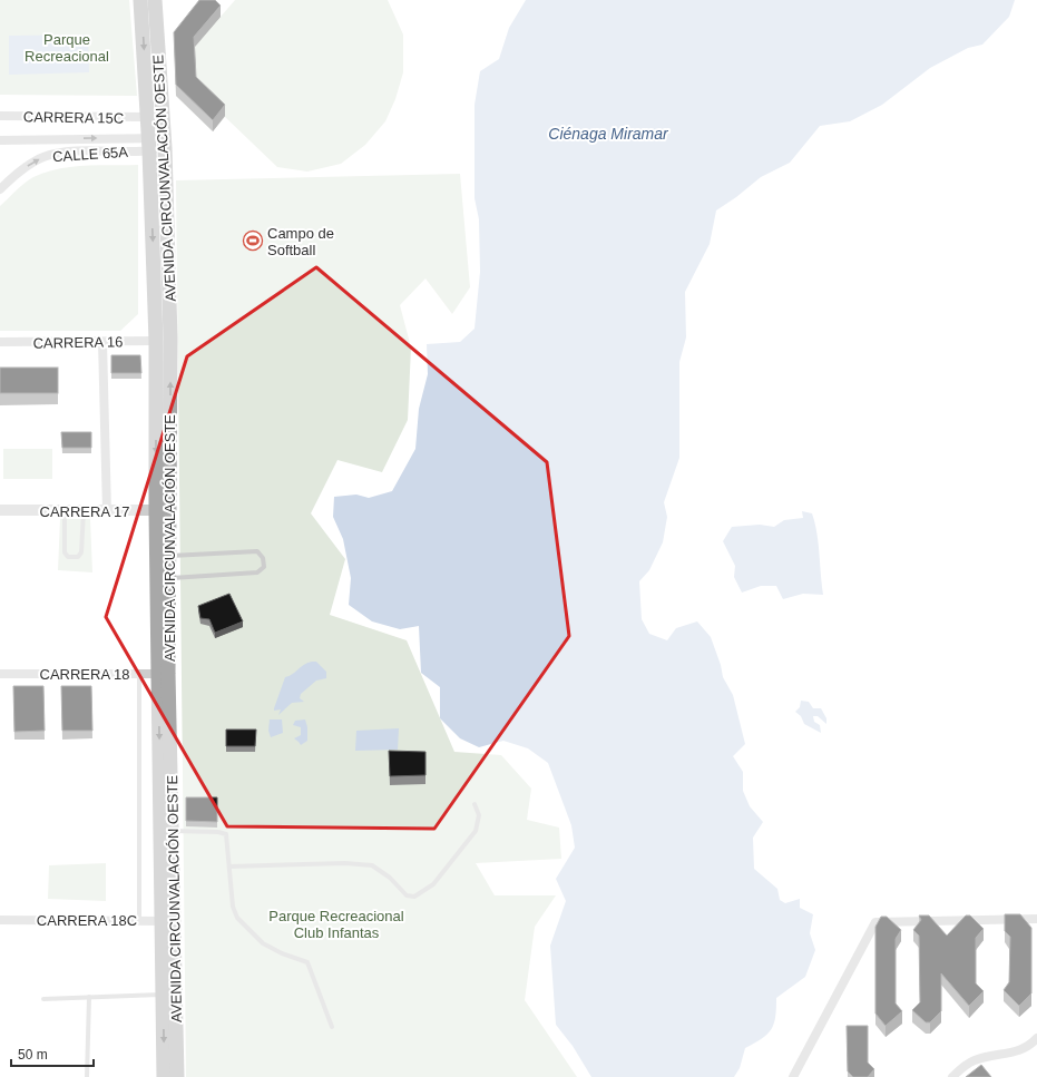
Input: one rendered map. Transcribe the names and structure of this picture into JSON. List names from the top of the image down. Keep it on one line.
{"streets":{"main road":["AVENIDA CIRCUNVALACIÓN OESTE"],"street":["CARRERA 15C","CALLE 65A","CARRERA 16","CARRERA 17","CARRERA 18","CARRERA 18C"]},"crossings":[["CARRERA 15C","CALLE 65A"],["CARRERA 15C","AVENIDA CIRCUNVALACIÓN OESTE"],["CALLE 65A","AVENIDA CIRCUNVALACIÓN OESTE"],["AVENIDA CIRCUNVALACIÓN OESTE","CARRERA 16"],["AVENIDA CIRCUNVALACIÓN OESTE","CARRERA 17"],["AVENIDA CIRCUNVALACIÓN OESTE","CARRERA 18"],["AVENIDA CIRCUNVALACIÓN OESTE","CARRERA 18C"]],"one_way":["CALLE 65A"],"water":["Ciénaga Miramar"],"parks":["Parque Recreacional","Parque Recreacional Club Infantas"],"places":{"sports":["Campo de Softball"]},"scale_bar":"50 m"}
